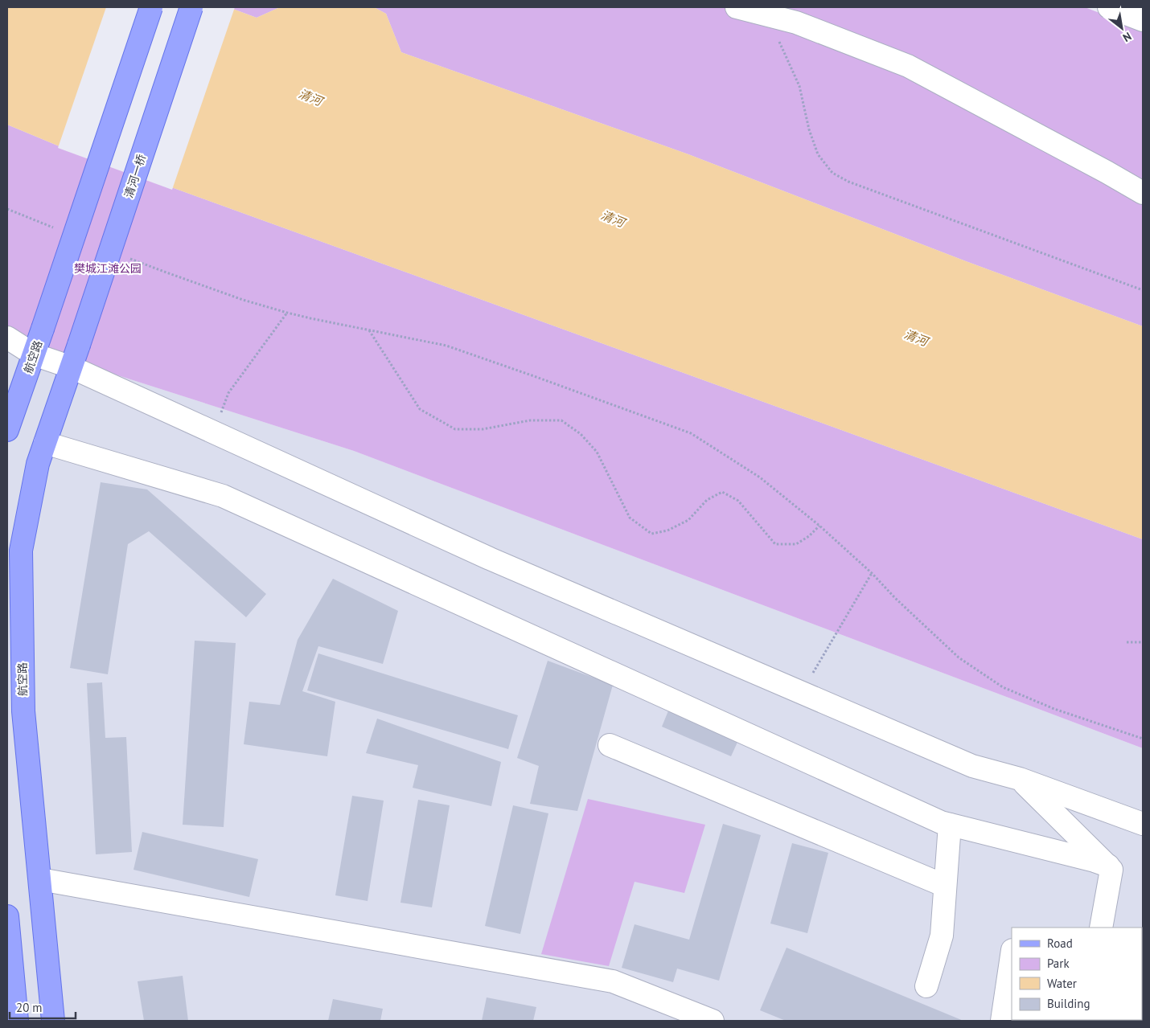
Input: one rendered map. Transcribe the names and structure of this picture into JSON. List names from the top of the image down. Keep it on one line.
{"streets":{"main road":["清河一桥","航空路"]},"crossings":[["清河一桥","航空路"]],"water":["清河"],"parks":["樊城江滩公园"],"legend":["Road","Park","Water","Building"],"scale_bar":"20 m","north":"bottom right"}
